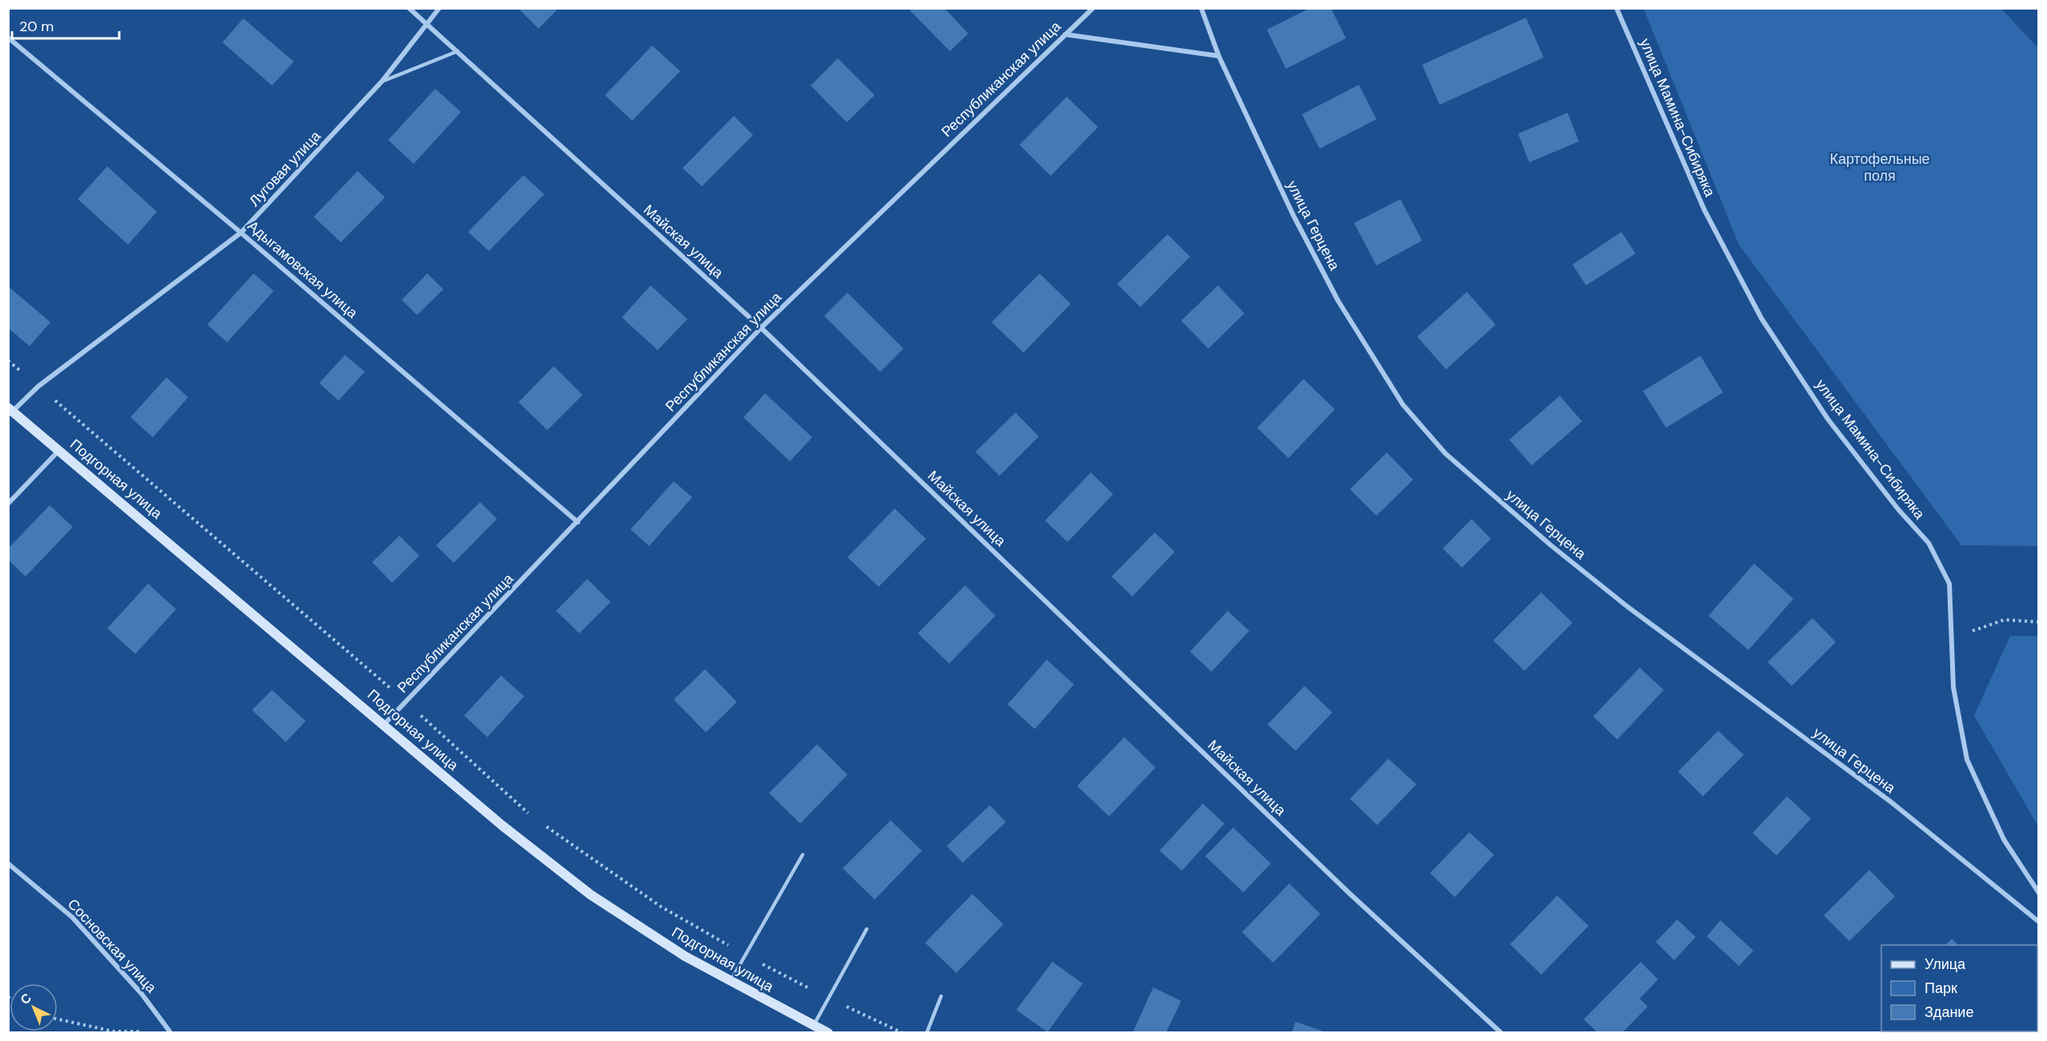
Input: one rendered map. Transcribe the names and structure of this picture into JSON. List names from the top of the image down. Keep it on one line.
{"streets":{"street":["Республиканская улица","улица Мамина-Сибиряка","Луговая улица","улица Герцена","Майская улица","Адыгамовская улица","Подгорная улица","Сосновская улица"]},"crossings":[["Республиканская улица","Майская улица"],["Республиканская улица","Адыгамовская улица"],["Республиканская улица","Подгорная улица"],["Луговая улица","Майская улица"],["Луговая улица","Адыгамовская улица"],["Луговая улица","Подгорная улица"]],"parks":["Картофельные поля"],"legend":["Улица","Парк","Здание"],"scale_bar":"20 m","north":"top left"}
